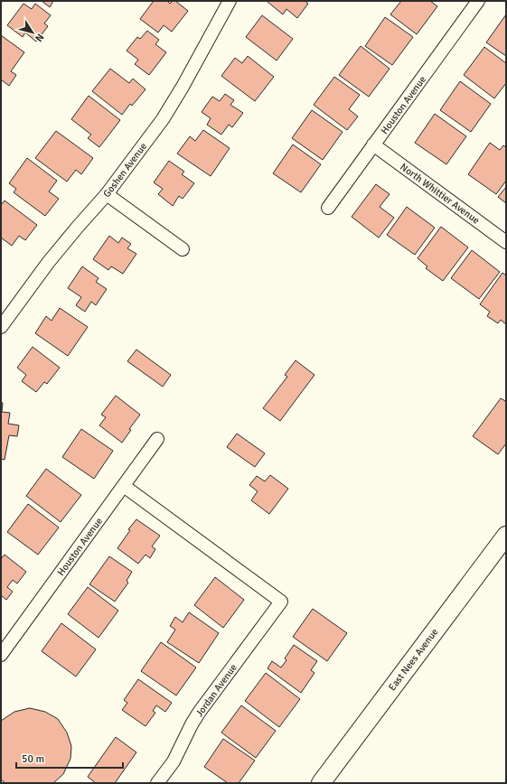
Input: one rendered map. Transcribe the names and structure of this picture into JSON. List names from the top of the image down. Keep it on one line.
{"streets":{"main road":["East Nees Avenue"],"street":["Houston Avenue","Goshen Avenue","North Whittier Avenue","Jordan Avenue"]},"crossings":[["Houston Avenue","North Whittier Avenue"],["Houston Avenue","Jordan Avenue"]],"scale_bar":"50 m","north":"bottom right"}
